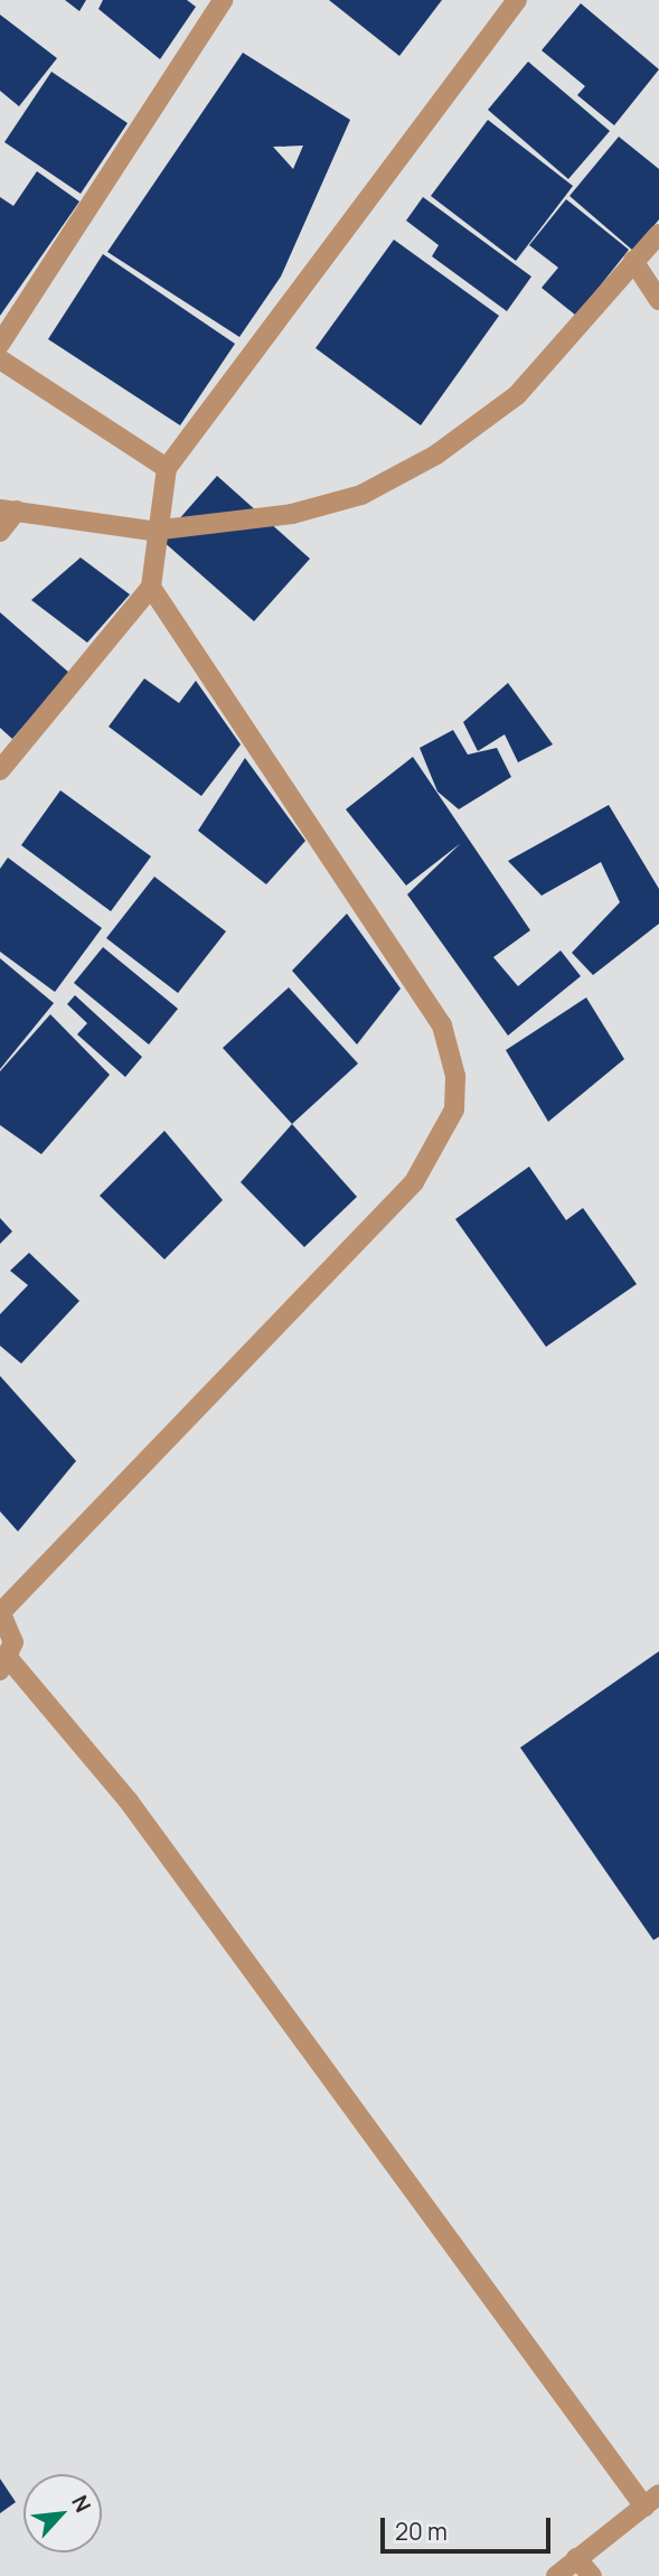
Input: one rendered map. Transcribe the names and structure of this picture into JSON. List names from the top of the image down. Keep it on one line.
{"scale_bar":"20 m","north":"top right"}
